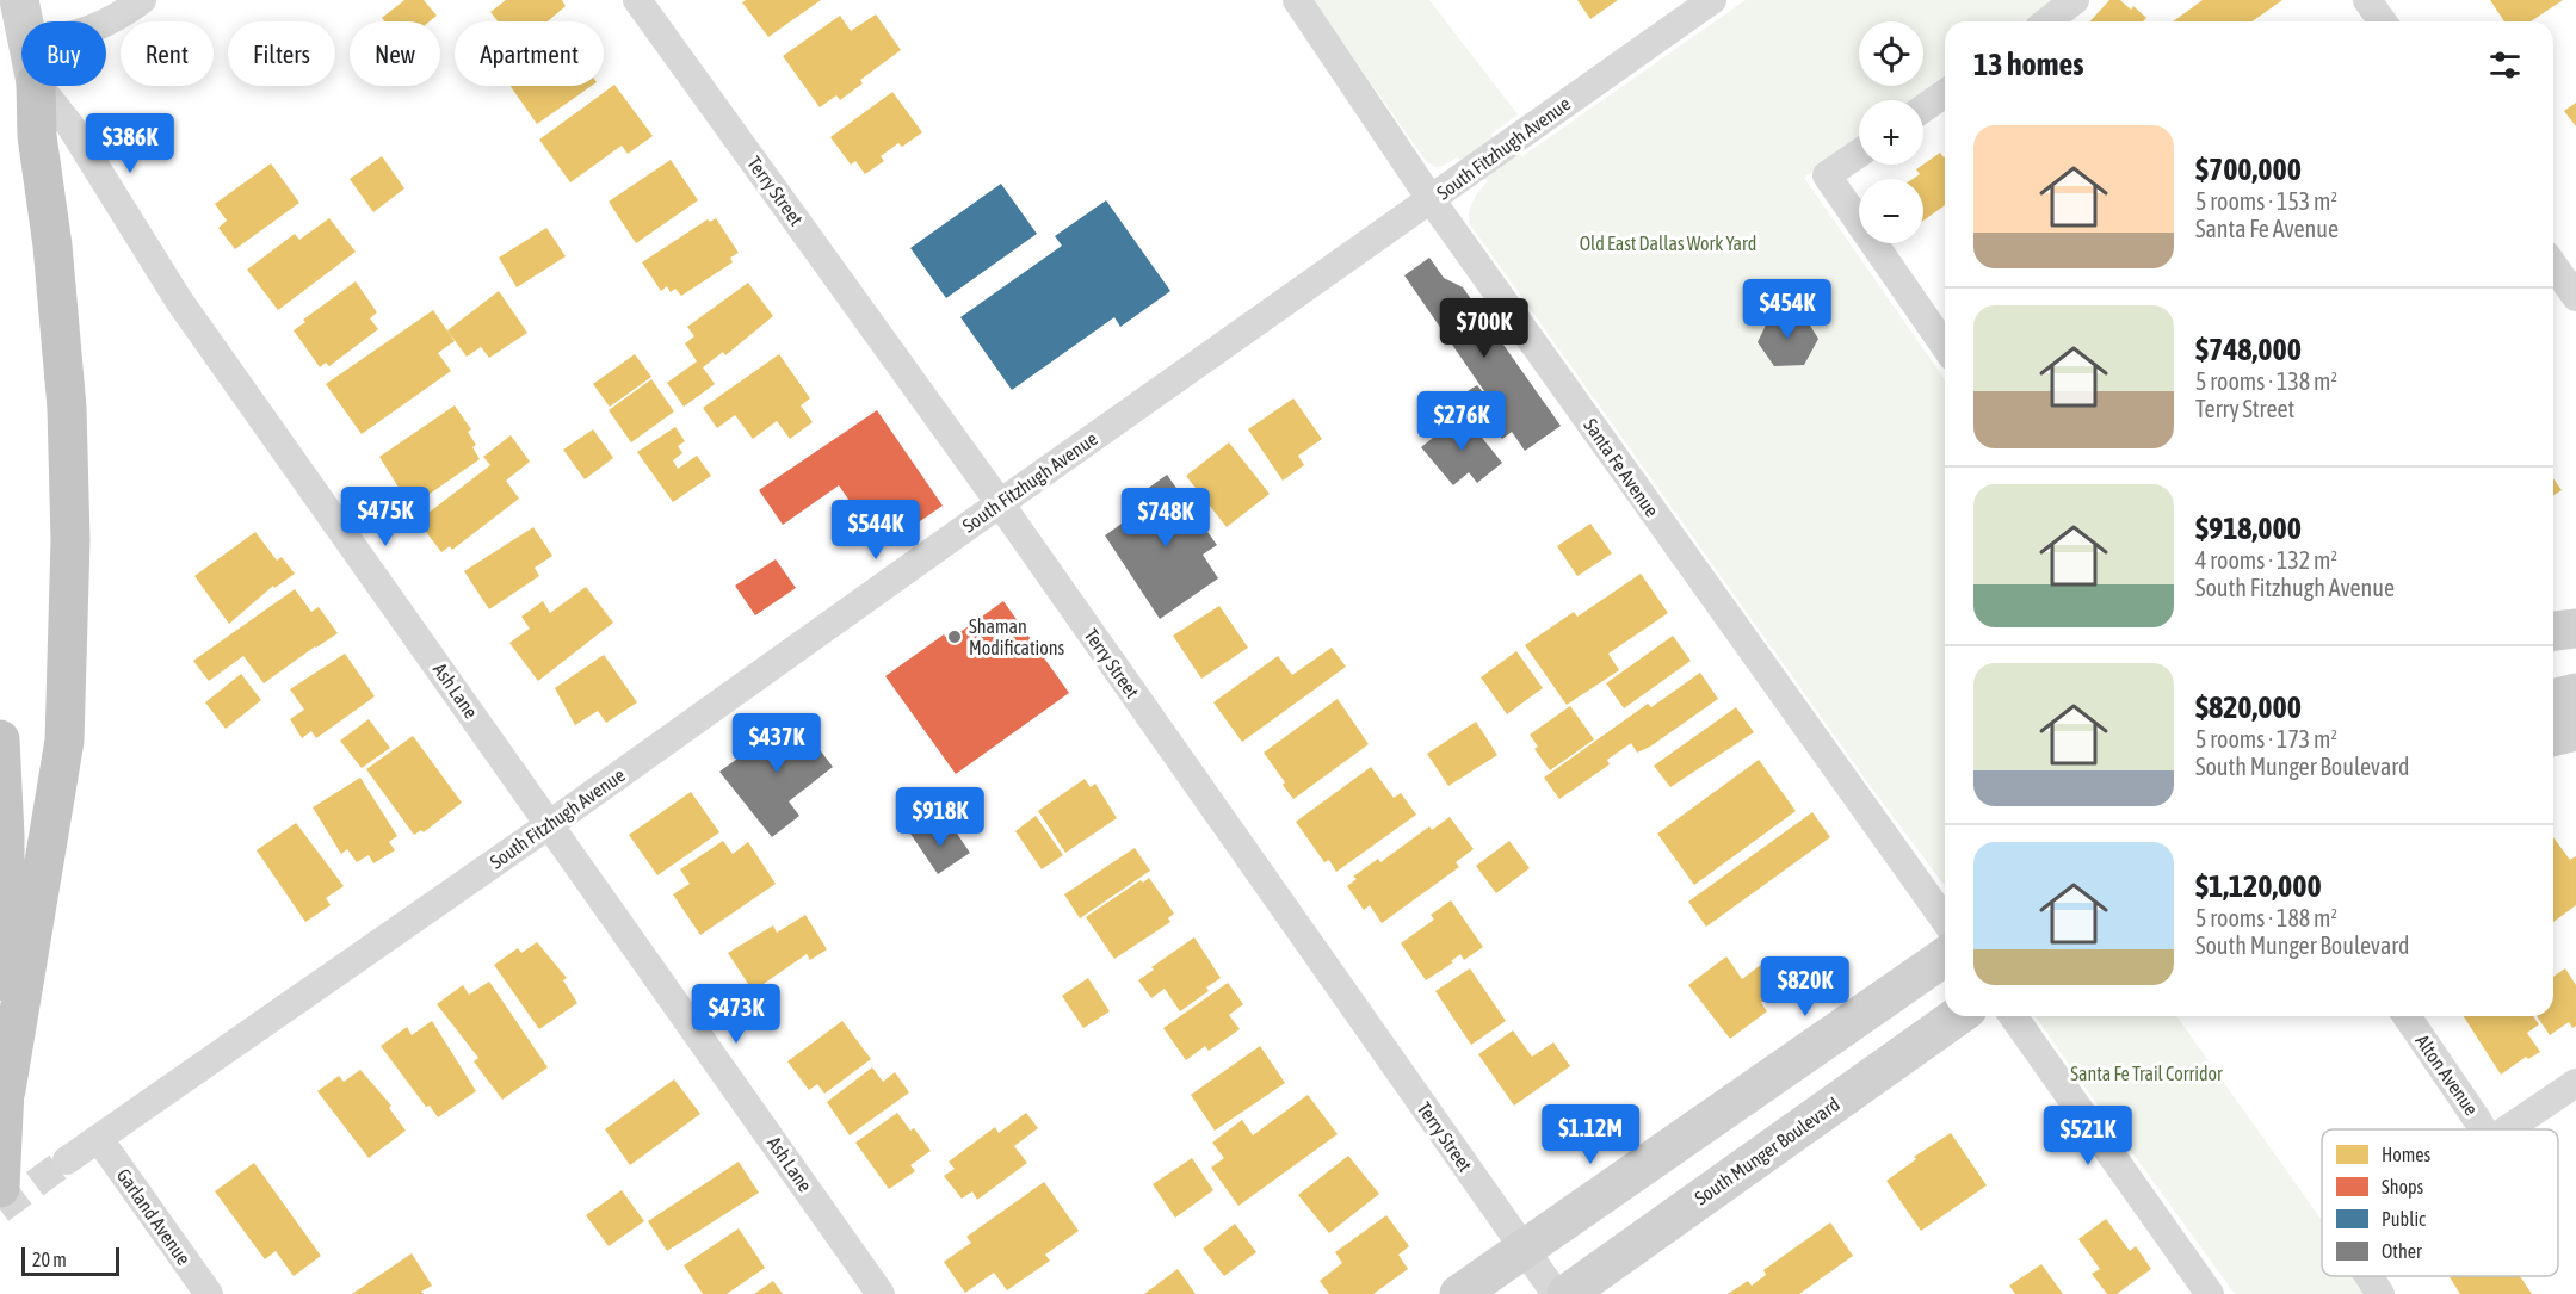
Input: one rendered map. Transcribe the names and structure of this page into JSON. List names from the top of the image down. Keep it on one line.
{"streets":{"main road":["South Munger Boulevard"],"street":["South Fitzhugh Avenue","Terry Street","Santa Fe Avenue","Ash Lane","Alton Avenue","Garland Avenue"]},"crossings":[["South Fitzhugh Avenue","Terry Street"],["South Fitzhugh Avenue","Santa Fe Avenue"],["South Fitzhugh Avenue","Ash Lane"],["South Fitzhugh Avenue","Garland Avenue"]],"parks":["Old East Dallas Work Yard","Santa Fe Trail Corridor"],"places":["Shaman Modifications"],"legend":["Homes","Shops","Public","Other"],"scale_bar":"20 m","page":{"map_buttons":["+","−"],"chip":["Buy","Rent","Filters","New","Apartment"],"heading":"13 homes","list":[{"name":"$700,000","note":"5 rooms · 153 m² · Santa Fe Avenue"},{"name":"$748,000","note":"5 rooms · 138 m² · Terry Street"},{"name":"$918,000","note":"4 rooms · 132 m² · South Fitzhugh Avenue"},{"name":"$820,000","note":"5 rooms · 173 m² · South Munger Boulevard"},{"name":"$1,120,000","note":"5 rooms · 188 m² · South Munger Boulevard"}],"price":["$386K","$454K","$700K","$276K","$475K","$748K","$544K","$437K","$918K","$820K","$473K","$1.12M","$521K"],"scale":"20 m"}}
